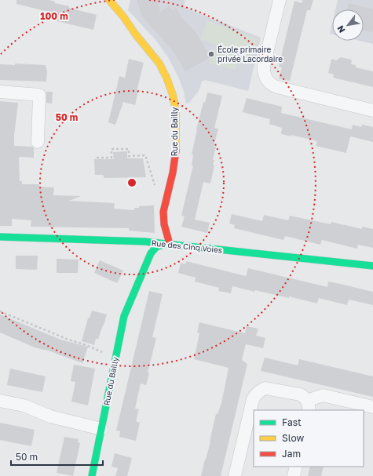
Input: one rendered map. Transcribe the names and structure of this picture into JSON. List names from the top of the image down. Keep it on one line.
{"streets":{"street":["Rue du Bailly","Rue des Cinq Voies"]},"crossings":[["Rue du Bailly","Rue des Cinq Voies"]],"places":["École primaire privée Lacordaire"],"legend":["Fast","Slow","Jam"],"scale_bar":"50 m","north":"bottom left","rings":["100 m","50 m"]}
